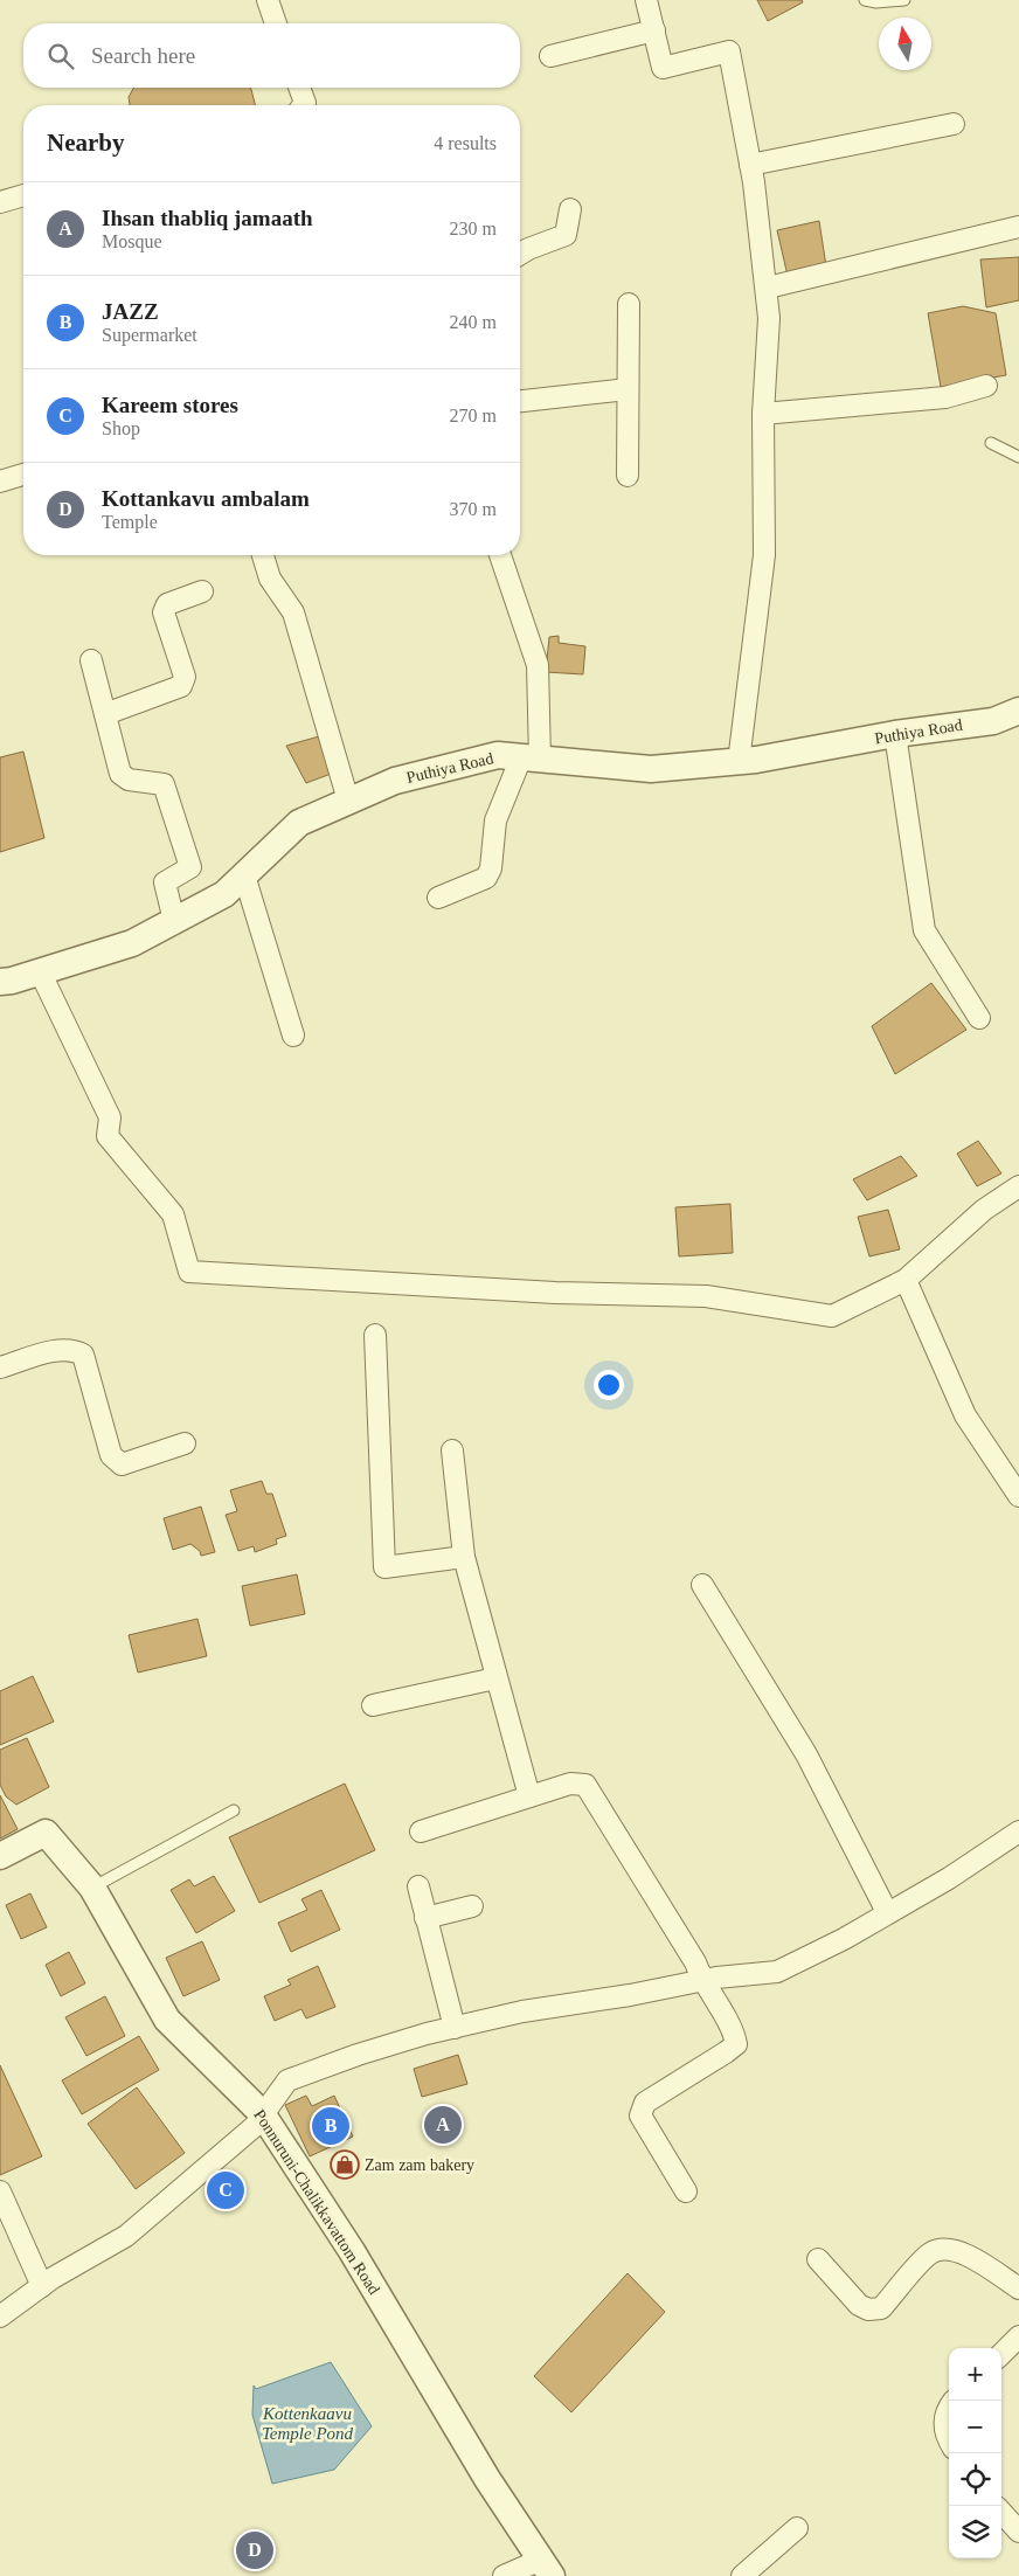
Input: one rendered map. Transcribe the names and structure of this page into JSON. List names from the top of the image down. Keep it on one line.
{"streets":{"street":["Puthiya Road","Ponnuruni-Chalikkavattom Road"]},"water":["Kottenkaavu Temple Pond"],"places":{"shop":["Zam zam bakery"]},"north":"top","page":{"search":"Search here","heading":["Nearby","4 results"],"list":[{"mark":"A","name":"Ihsan thabliq jamaath","note":"Mosque","value":"230 m"},{"mark":"B","name":"JAZZ","note":"Supermarket","value":"240 m"},{"mark":"C","name":"Kareem stores","note":"Shop","value":"270 m"},{"mark":"D","name":"Kottankavu ambalam","note":"Temple","value":"370 m"}],"pins":["A","B","C","D"],"map_buttons":["+","−"]}}
